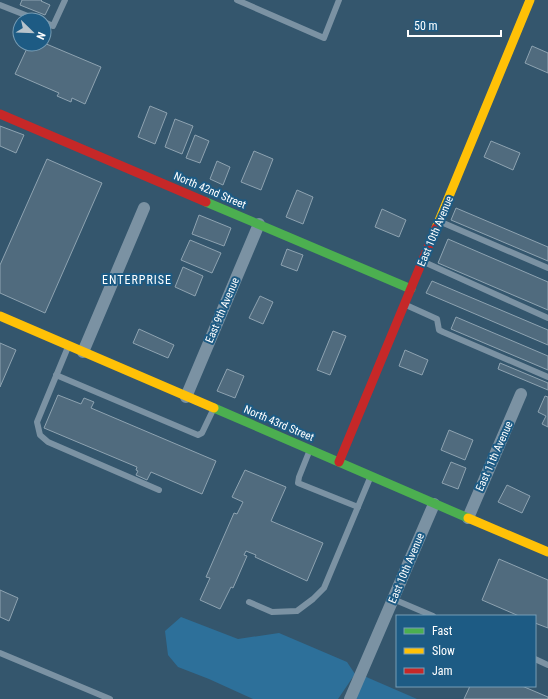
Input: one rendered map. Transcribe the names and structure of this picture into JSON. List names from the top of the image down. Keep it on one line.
{"streets":{"street":["North 42nd Street","East 10th Avenue","East 9th Avenue","North 43rd Street","East 11th Avenue"]},"crossings":[["North 42nd Street","East 10th Avenue"],["North 42nd Street","East 9th Avenue"],["East 10th Avenue","North 43rd Street"],["East 9th Avenue","North 43rd Street"],["North 43rd Street","East 11th Avenue"]],"districts":["ENTERPRISE"],"legend":["Fast","Slow","Jam"],"scale_bar":"50 m","north":"bottom right"}
